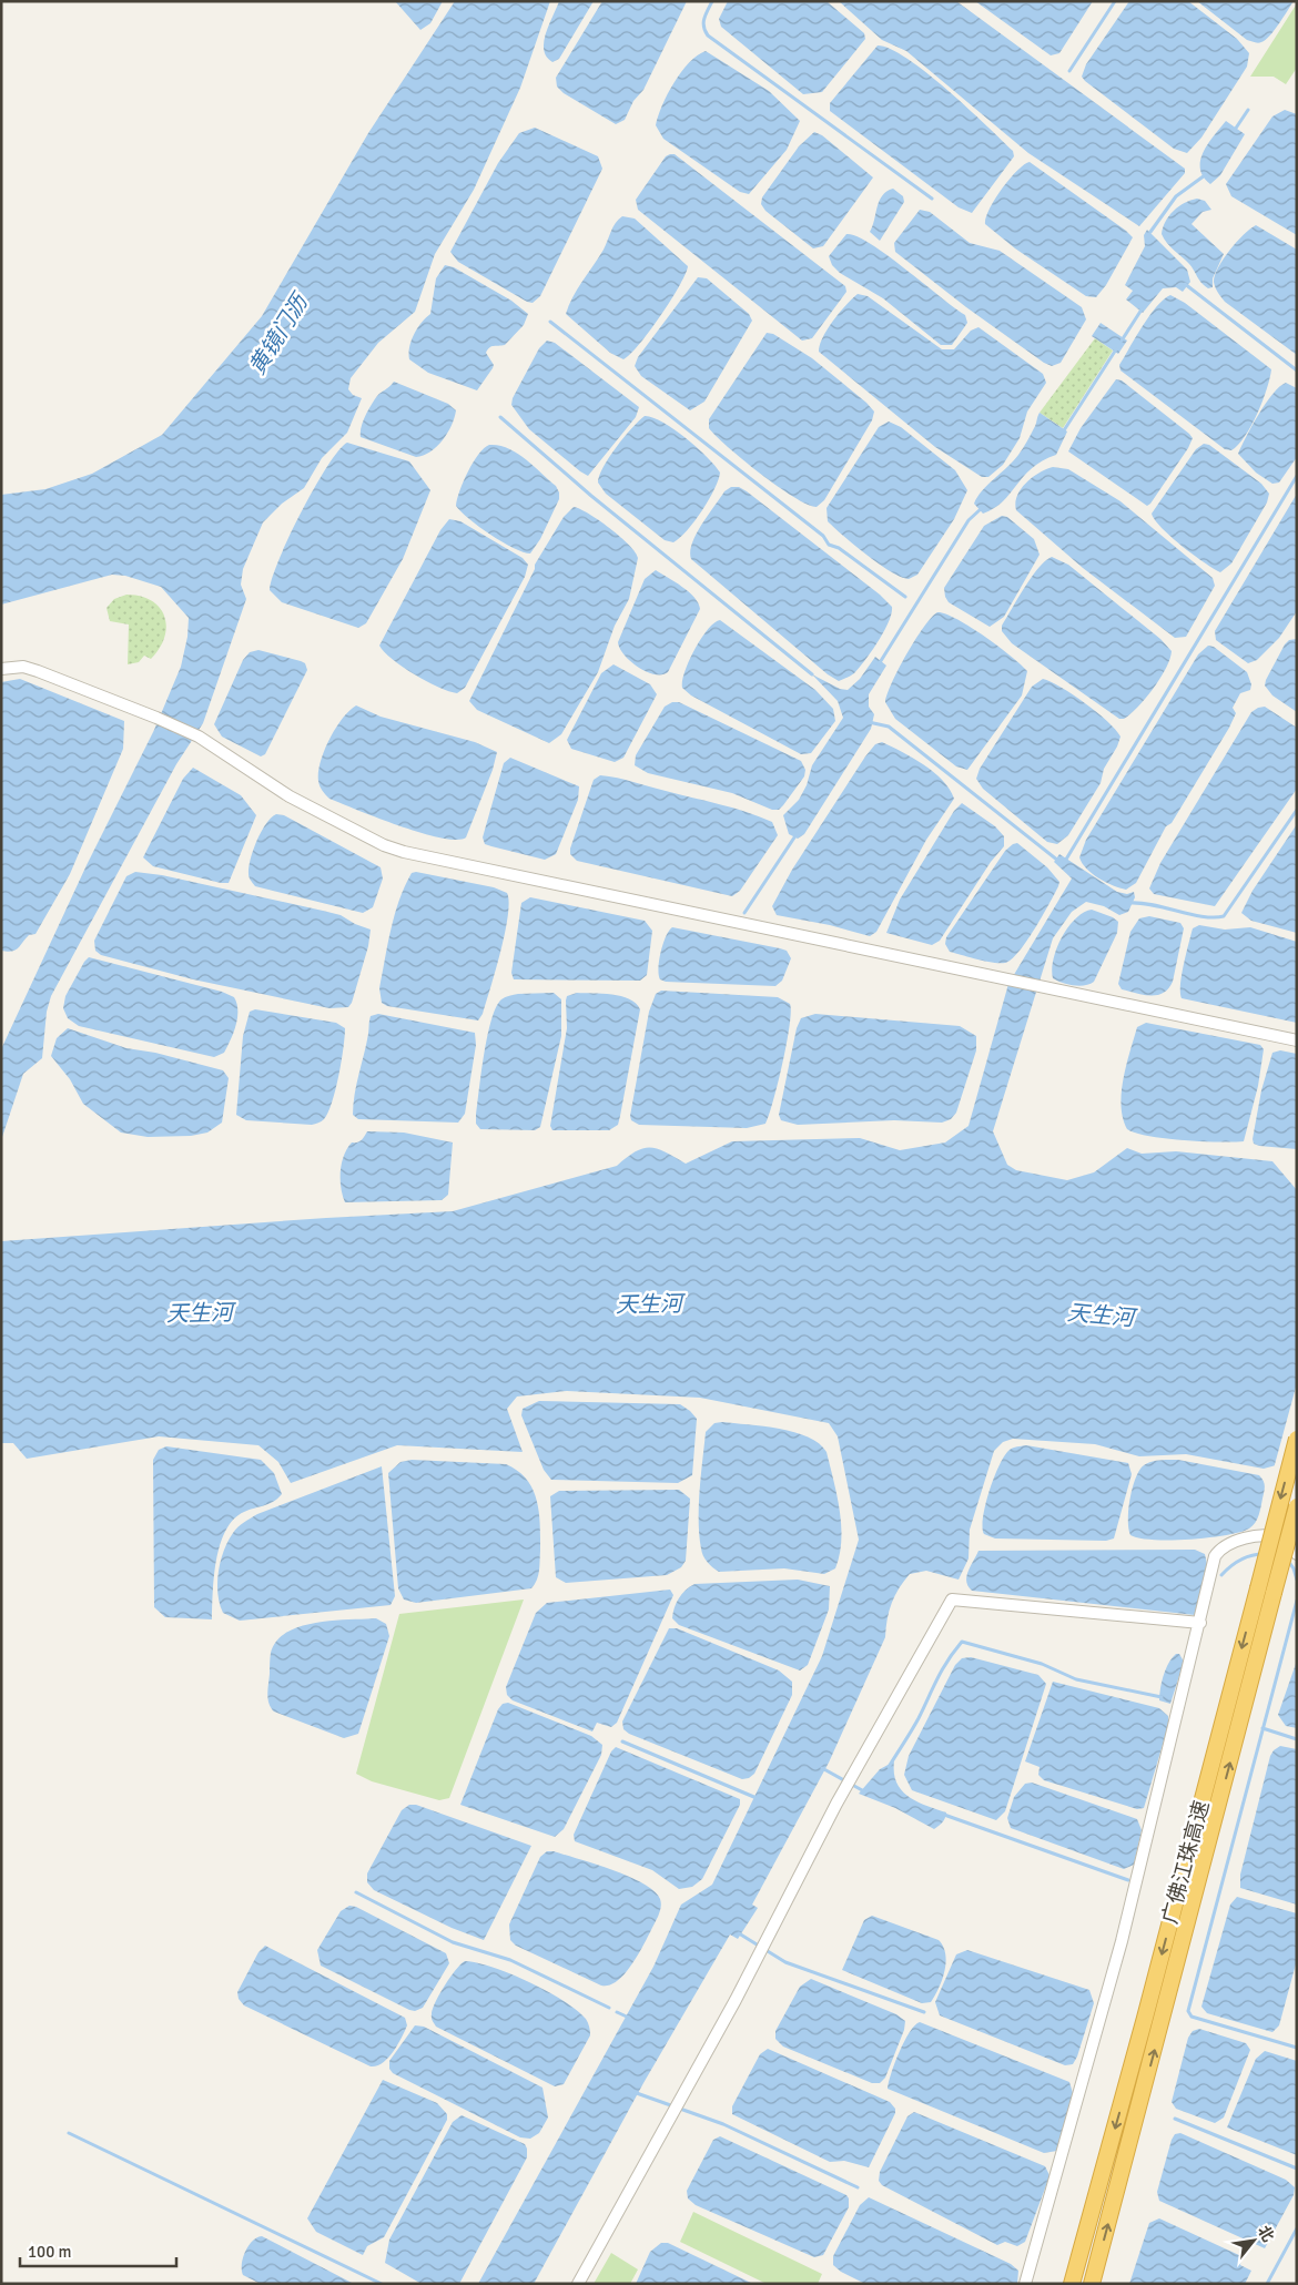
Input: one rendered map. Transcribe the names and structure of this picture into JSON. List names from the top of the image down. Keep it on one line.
{"streets":{"highway":["广佛江珠高速"]},"water":["黄镜门沥","天生河"],"scale_bar":"100 m","north":"top right"}
